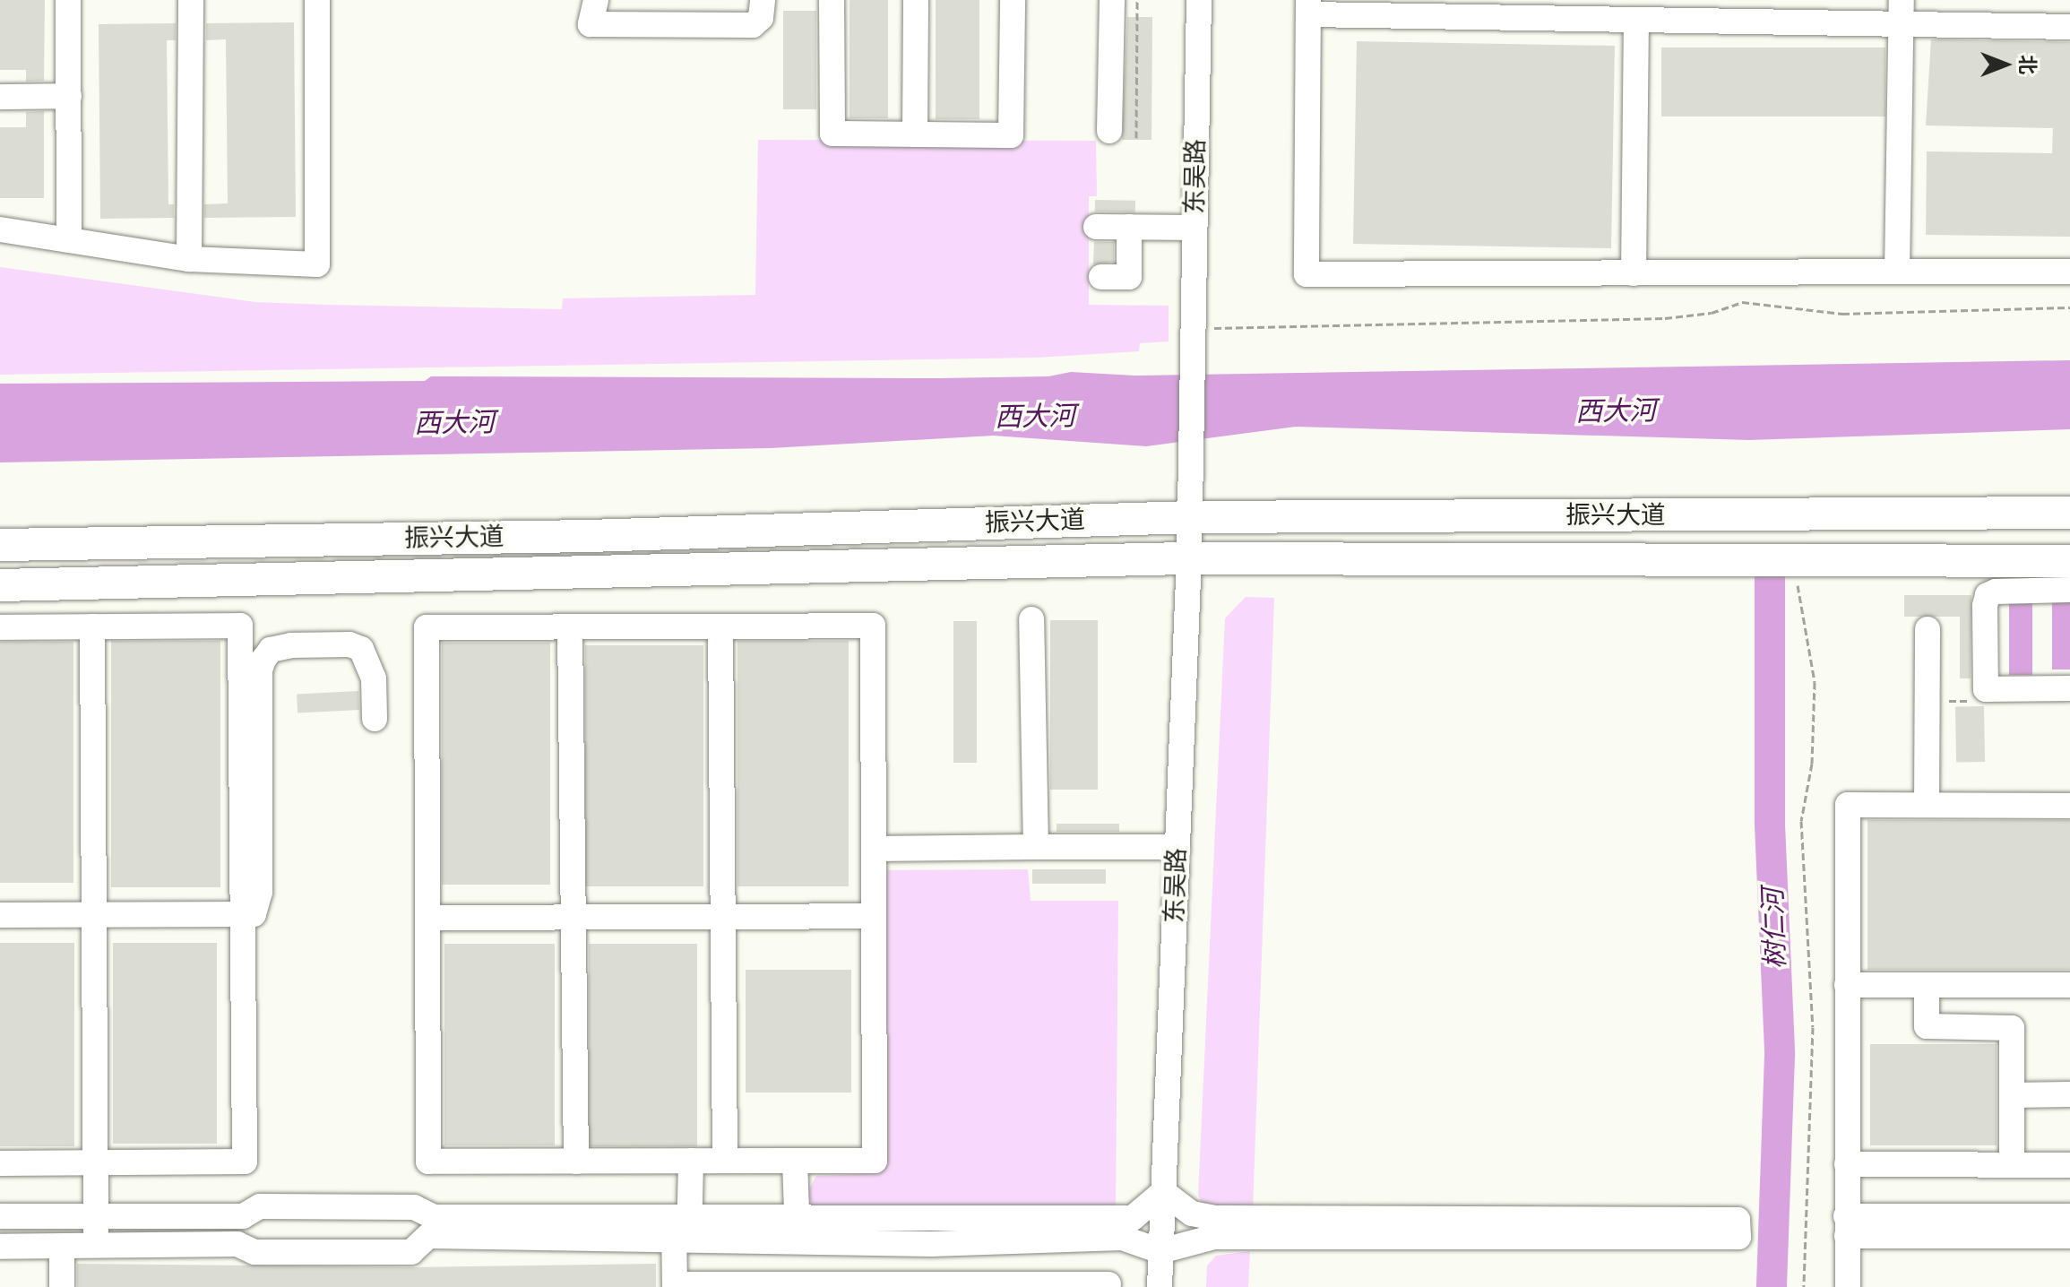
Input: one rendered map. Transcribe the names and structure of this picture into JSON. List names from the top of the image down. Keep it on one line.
{"streets":{"main road":["振兴大道"],"street":["东吴路"]},"crossings":[["东吴路","振兴大道"]],"water":["西大河","树仁河"],"north":"right"}
